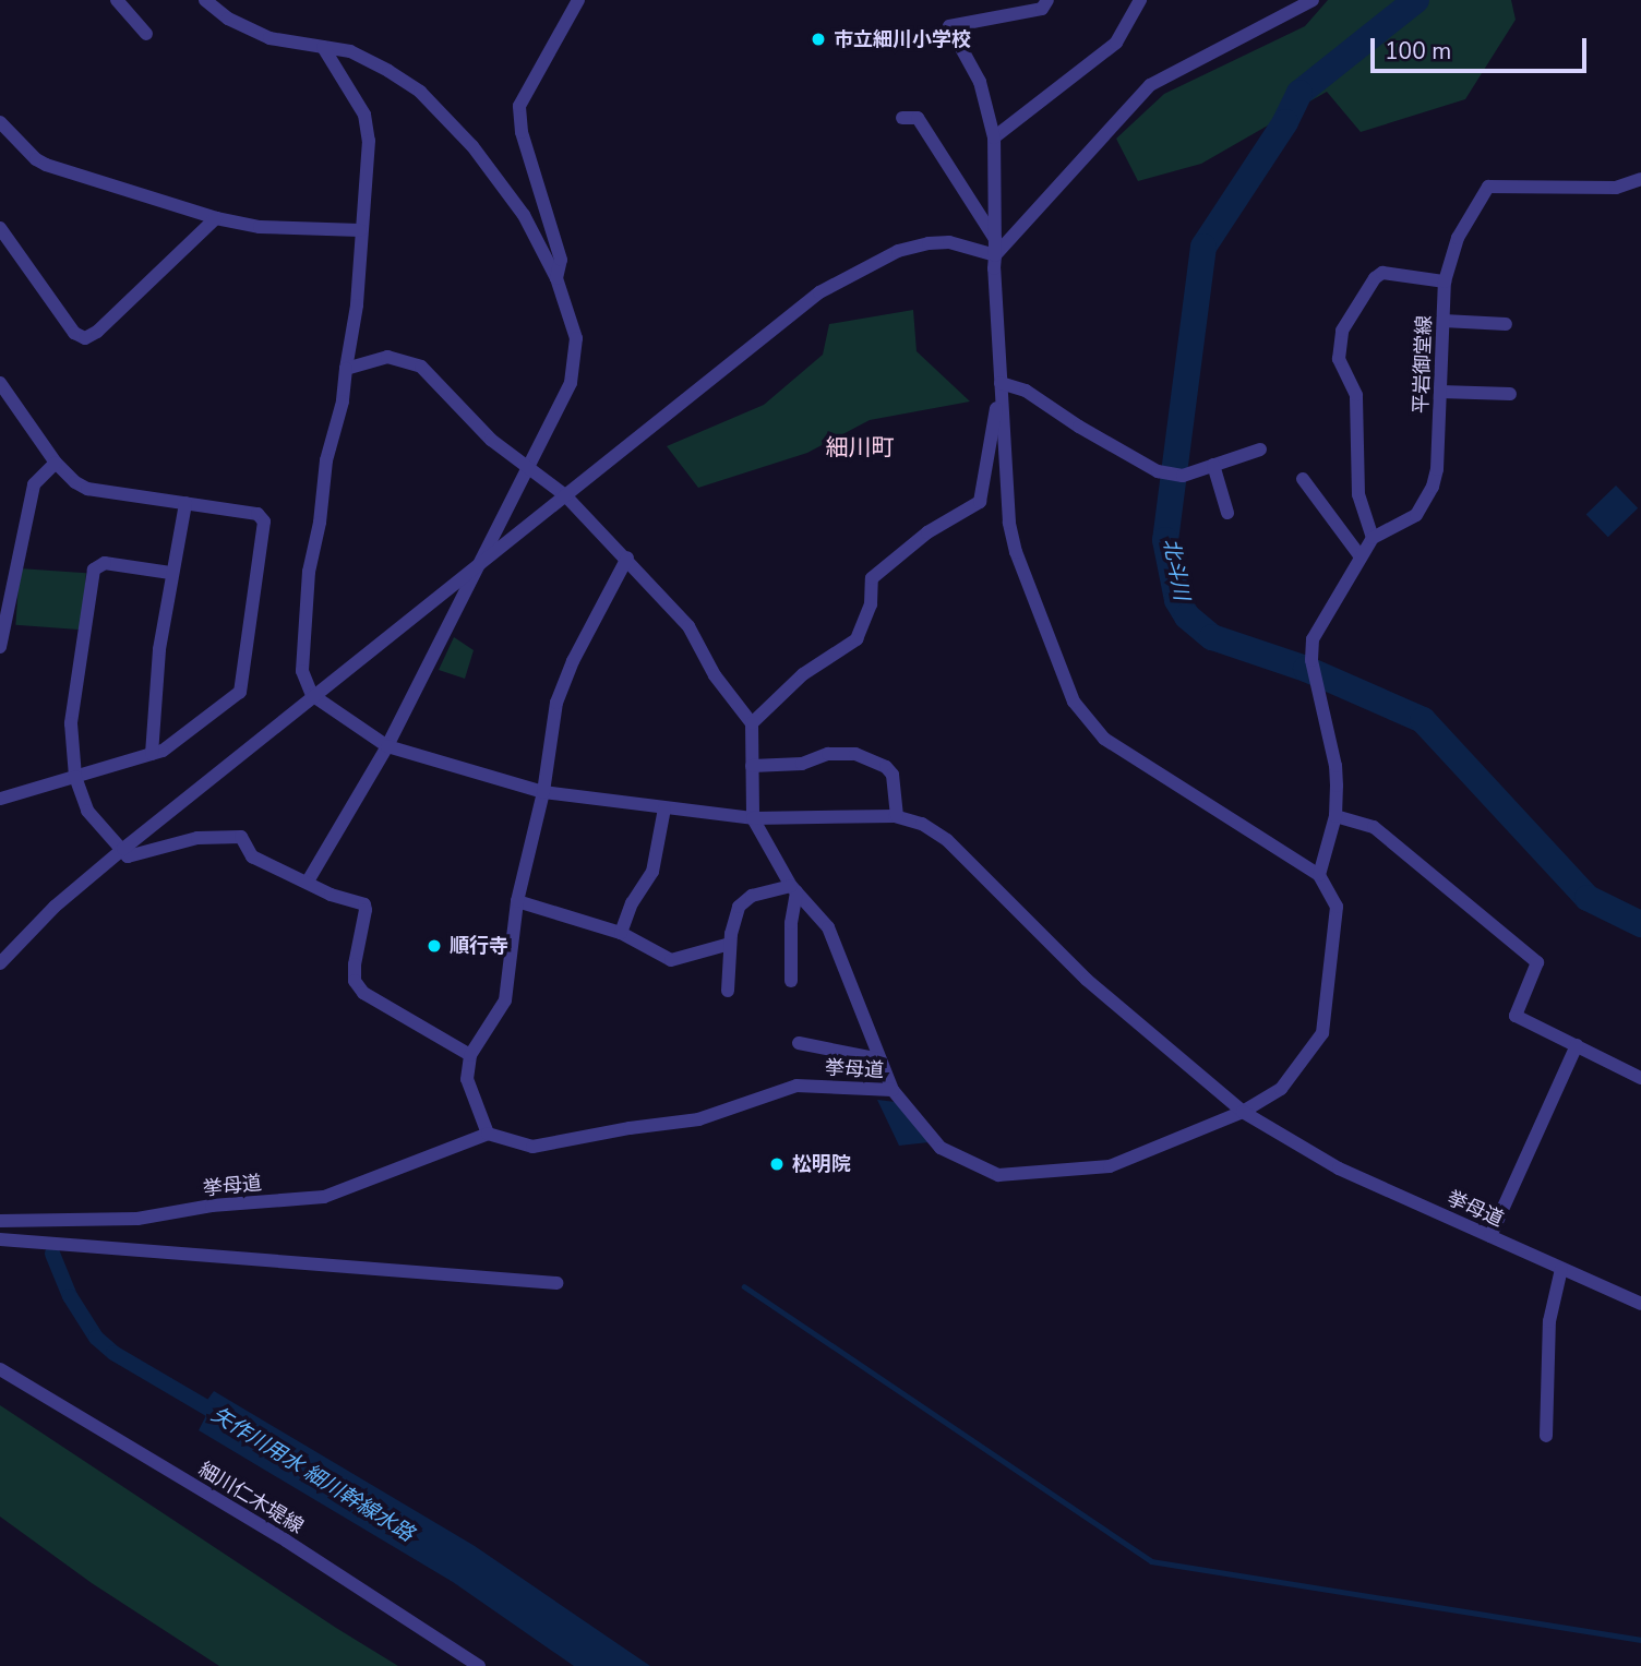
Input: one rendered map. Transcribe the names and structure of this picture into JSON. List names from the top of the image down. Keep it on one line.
{"streets":{"street":["平岩御堂線","挙母道","細川仁木堤線"]},"districts":["細川町"],"water":["北斗川","矢作川用水 細川幹線水路"],"places":["市立細川小学校","順行寺","松明院"],"scale_bar":"100 m"}
